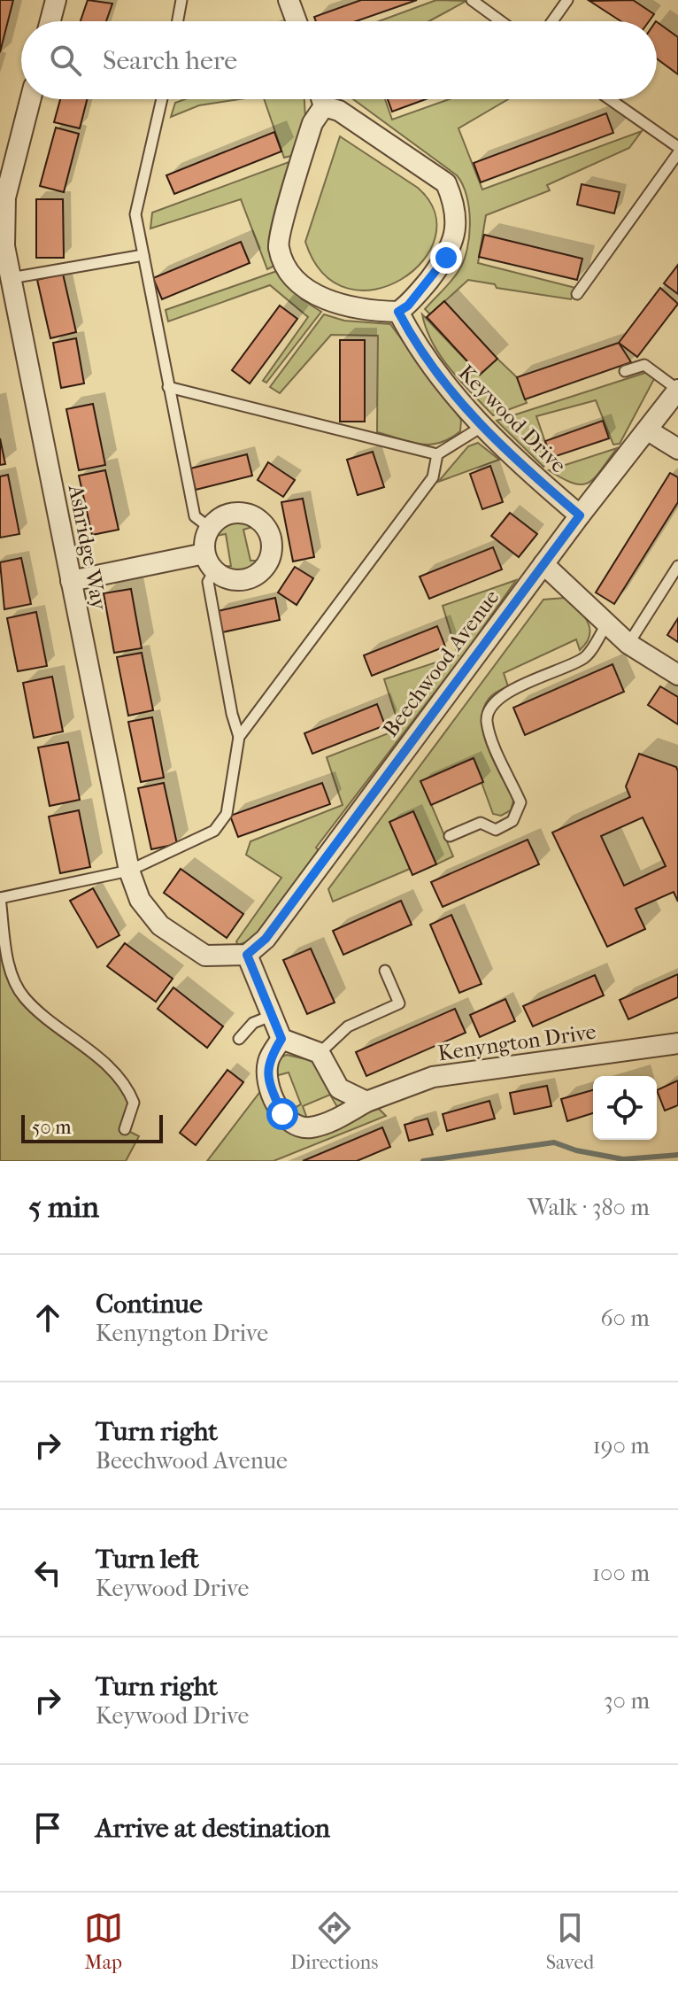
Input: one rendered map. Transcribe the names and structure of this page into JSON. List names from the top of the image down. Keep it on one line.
{"streets":{"street":["Keywood Drive","Ashridge Way","Beechwood Avenue","Kenyngton Drive"]},"crossings":[["Keywood Drive","Beechwood Avenue"],["Ashridge Way","Beechwood Avenue"]],"scale_bar":"50 m","page":{"search":"Search here","scale":"50 m","heading":["5 min","Walk · 380 m"],"list":[["Continue","Kenyngton Drive","60 m"],["Turn right","Beechwood Avenue","190 m"],["Turn left","Keywood Drive","100 m"],["Turn right","Keywood Drive","30 m"],"Arrive at destination"],"nav":["Map","Directions","Saved"]}}
